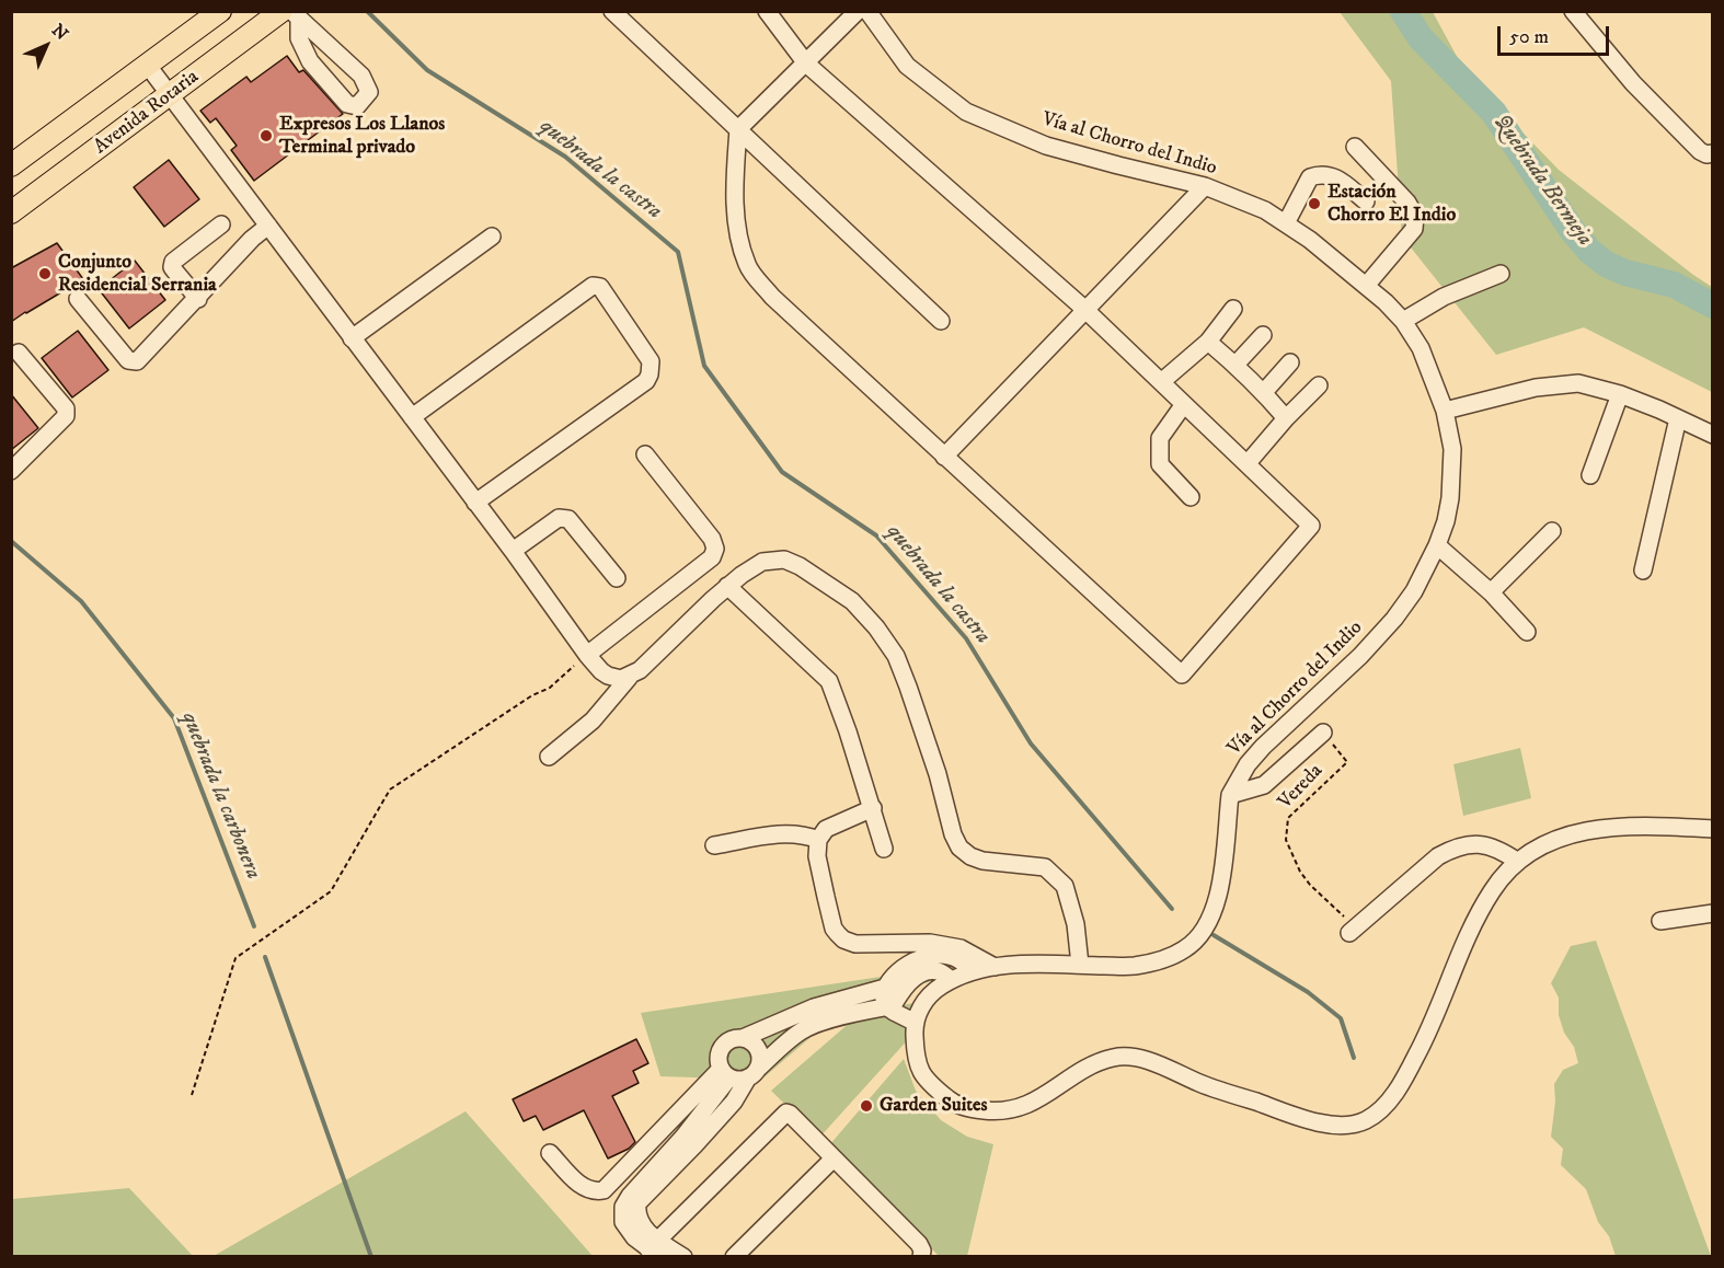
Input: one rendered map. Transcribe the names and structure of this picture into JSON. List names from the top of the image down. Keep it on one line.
{"streets":{"main road":["Avenida Rotaria"],"street":["Vía al Chorro del Indio"],"path":["Vereda"]},"water":["quebrada la castra","Quebrada Bermeja","quebrada la carbonera"],"places":["Expresos Los Llanos Terminal privado","Estación Chorro El Indio","Conjunto Residencial Serrania","Garden Suites"],"scale_bar":"50 m","north":"top right"}
